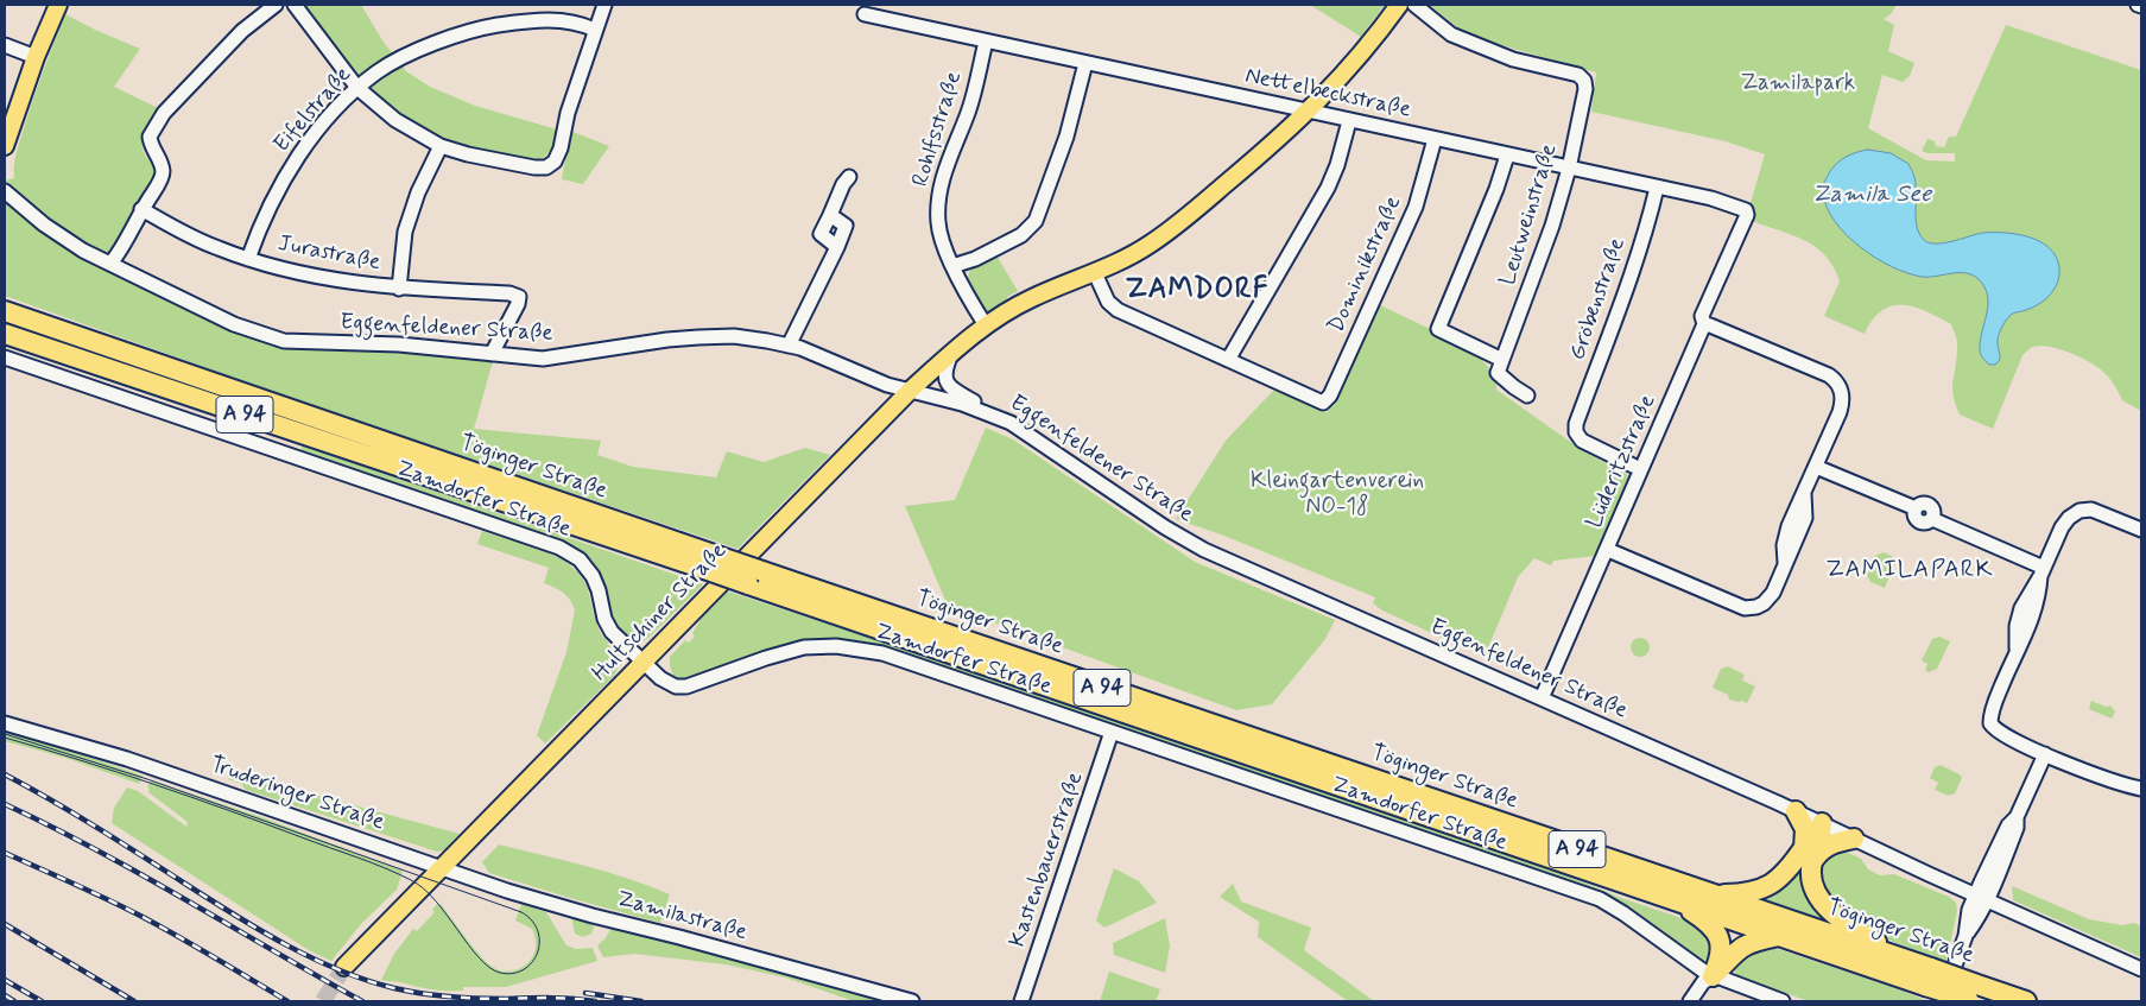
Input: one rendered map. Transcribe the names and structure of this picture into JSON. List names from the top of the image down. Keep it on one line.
{"streets":{"highway":["A 94","Töginger Straße"],"main road":["Hultschiner Straße"],"street":["Nettelbeckstraße","Eifelstraße","Rohlfsstraße","Leutweinstraße","Jurastraße","Dominikstraße","Gröbenstraße","Eggenfeldener Straße","Lüderitzstraße","Zamdorfer Straße","Truderinger Straße","Kastenbauerstraße","Zamilastraße"]},"crossings":[["Nettelbeckstraße","Rohlfsstraße"],["Nettelbeckstraße","Leutweinstraße"],["Nettelbeckstraße","Dominikstraße"],["Nettelbeckstraße","Gröbenstraße"],["Nettelbeckstraße","Lüderitzstraße"],["Nettelbeckstraße","Hultschiner Straße"],["Eifelstraße","Jurastraße"],["Rohlfsstraße","Hultschiner Straße"],["Jurastraße","Eggenfeldener Straße"],["Eggenfeldener Straße","Lüderitzstraße"],["Eggenfeldener Straße","Hultschiner Straße"],["Zamdorfer Straße","Hultschiner Straße"],["Zamdorfer Straße","Kastenbauerstraße"],["Hultschiner Straße","Truderinger Straße"],["Hultschiner Straße","Zamilastraße"],["Truderinger Straße","Zamilastraße"]],"districts":["ZAMDORF","ZAMILAPARK"],"water":["Zamila See"],"parks":["Zamilapark","Kleingartenverein NO-18"]}
